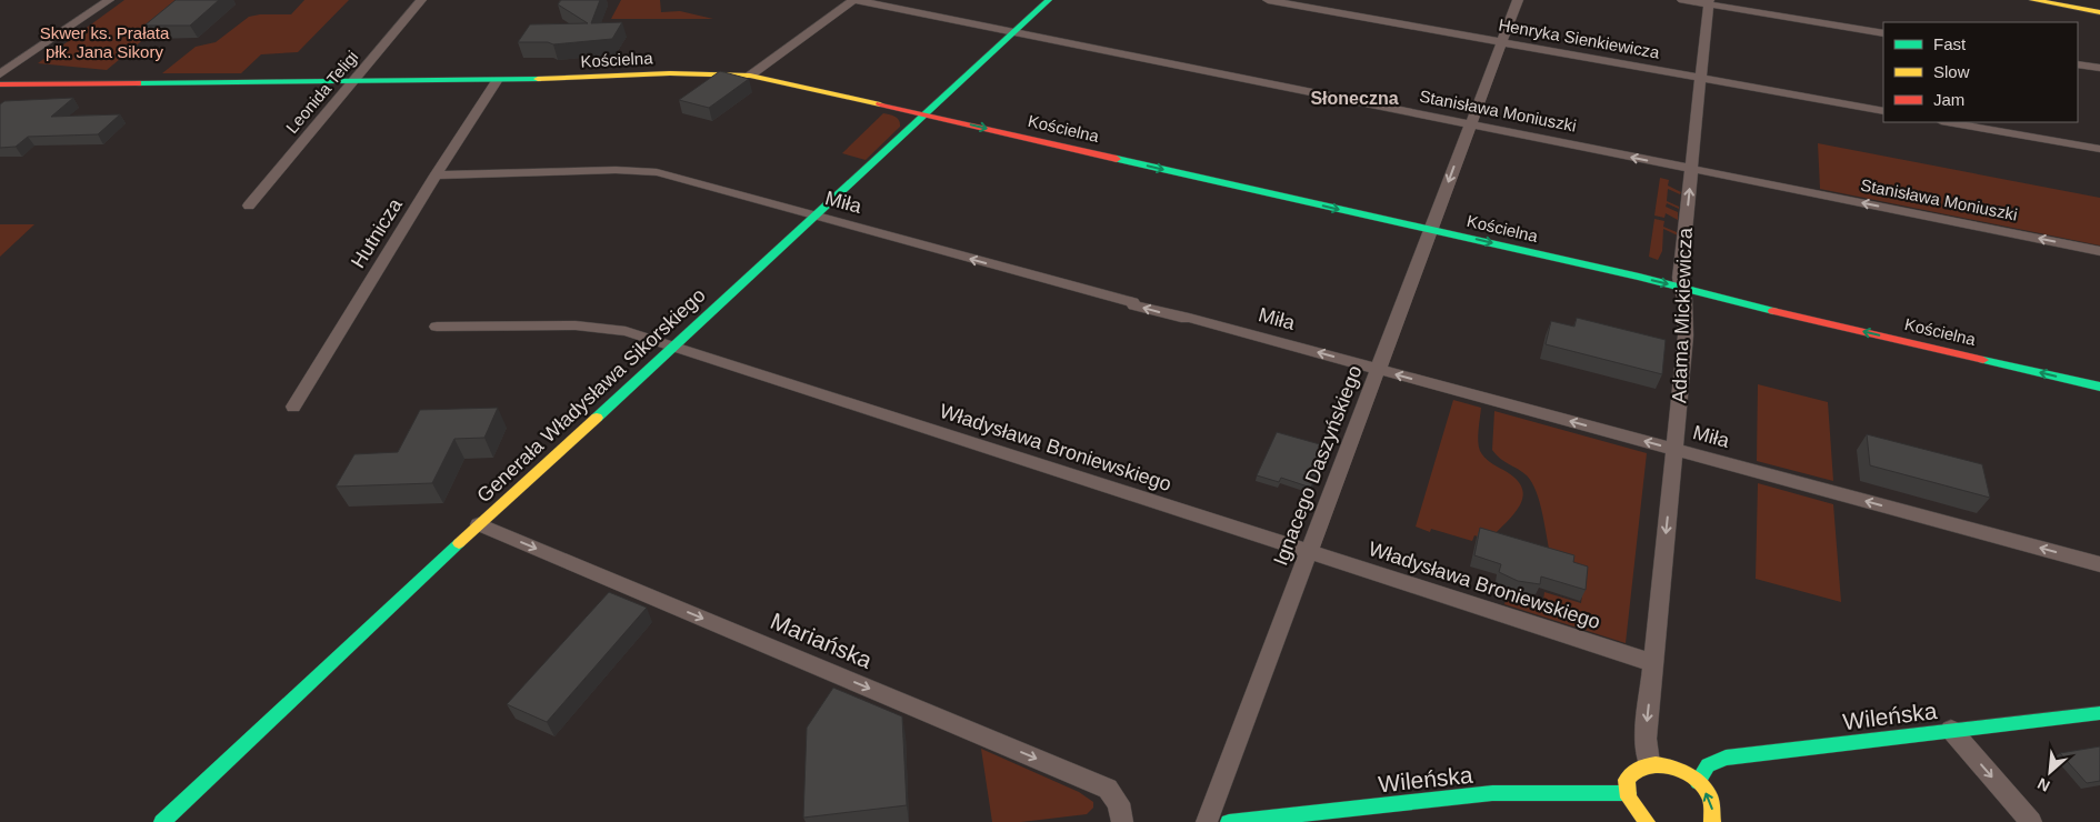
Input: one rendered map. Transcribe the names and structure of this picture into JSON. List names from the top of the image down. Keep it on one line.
{"streets":{"street":["Henryka Sienkiewicza","Kościelna","Leonida Teligi","Stanisława Moniuszki","Miła","Hutnicza","Adama Mickiewicza","Generała Władysława Sikorskiego","Władysława Broniewskiego","Ignacego Daszyńskiego","Mariańska","Wileńska"]},"crossings":[["Henryka Sienkiewicza","Adama Mickiewicza"],["Henryka Sienkiewicza","Ignacego Daszyńskiego"],["Kościelna","Leonida Teligi"],["Kościelna","Hutnicza"],["Kościelna","Adama Mickiewicza"],["Kościelna","Generała Władysława Sikorskiego"],["Kościelna","Ignacego Daszyńskiego"],["Stanisława Moniuszki","Adama Mickiewicza"],["Stanisława Moniuszki","Generała Władysława Sikorskiego"],["Stanisława Moniuszki","Ignacego Daszyńskiego"],["Miła","Hutnicza"],["Miła","Adama Mickiewicza"],["Miła","Generała Władysława Sikorskiego"],["Miła","Ignacego Daszyńskiego"],["Adama Mickiewicza","Władysława Broniewskiego"],["Generała Władysława Sikorskiego","Władysława Broniewskiego"],["Generała Władysława Sikorskiego","Mariańska"],["Władysława Broniewskiego","Ignacego Daszyńskiego"]],"one_way":["Stanisława Moniuszki","Miła","Mariańska"],"districts":["Słoneczna"],"parks":["Skwer ks. Prałata płk. Jana Sikory"],"legend":["Fast","Slow","Jam"],"north":"bottom left"}
